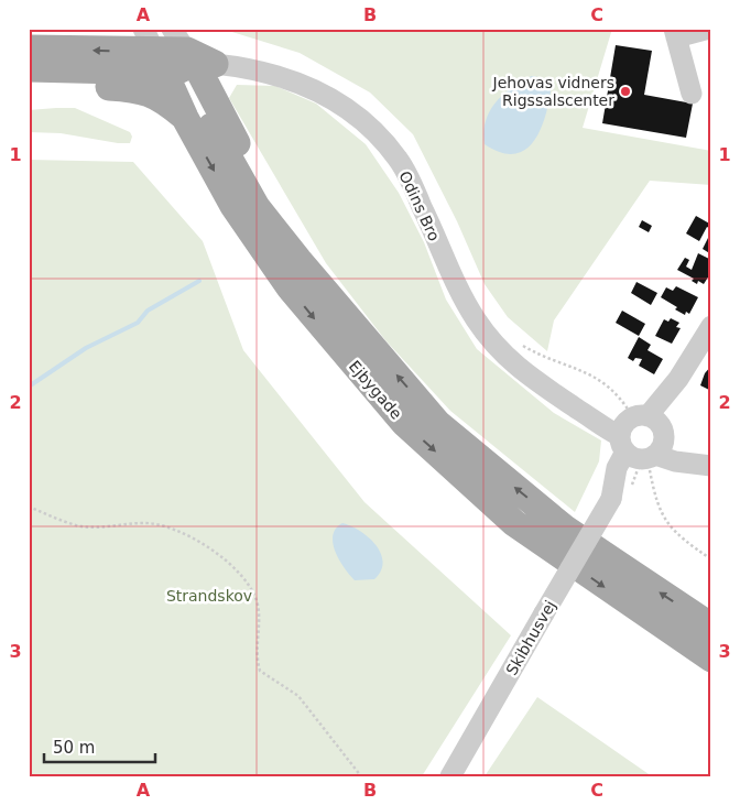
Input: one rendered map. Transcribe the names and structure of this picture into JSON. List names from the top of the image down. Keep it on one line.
{"streets":{"main road":["Odins Bro","Ejbygade"],"street":["Skibhusvej"]},"crossings":[["Odins Bro","Ejbygade"],["Odins Bro","Skibhusvej"]],"parks":["Strandskov"],"places":["Jehovas vidners Rigssalscenter"],"scale_bar":"50 m","grid":{"columns":["A","B","C"],"rows":["1","2","3"]}}
